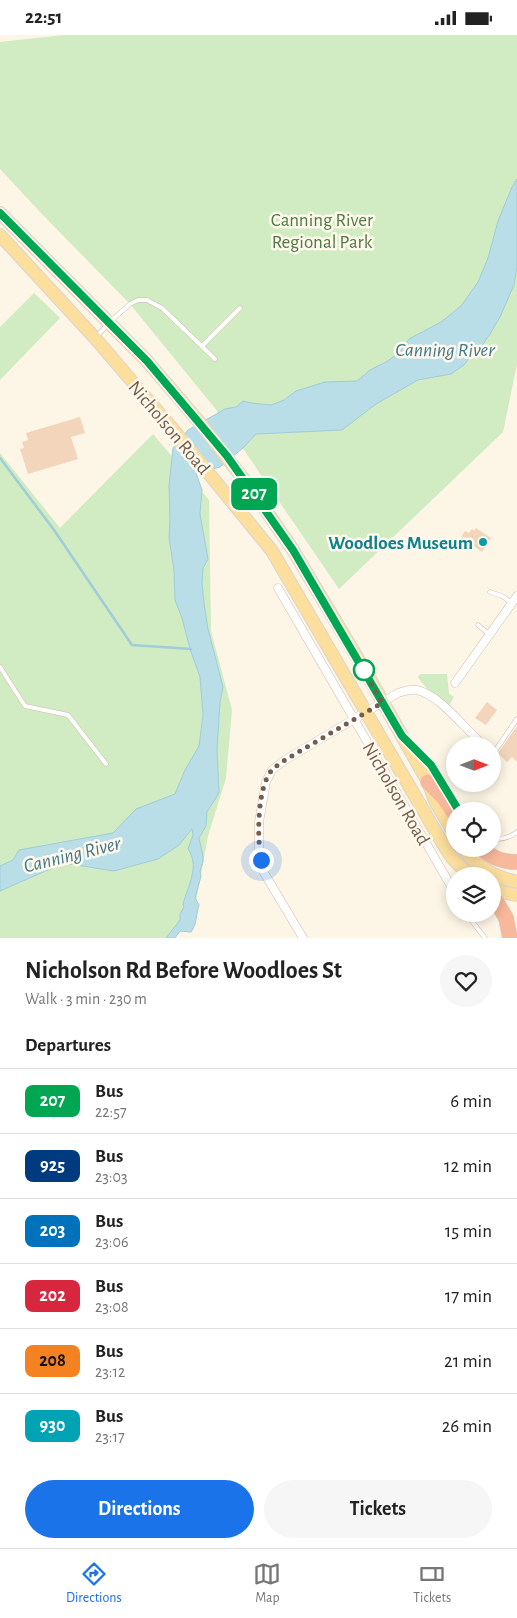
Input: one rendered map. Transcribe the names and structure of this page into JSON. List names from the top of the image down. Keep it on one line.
{"streets":{"main road":["Nicholson Road"]},"water":["Canning River"],"parks":["Canning River Regional Park"],"places":["Woodloes Museum"],"lines":["bus line 207"],"north":"right","page":{"status":"22:51","on_map":"207","heading":[["Nicholson Rd Before Woodloes St","Walk · 3 min · 230 m"],"Departures"],"list":[{"mark":"207","name":"Bus","note":"22:57","value":"6 min"},{"mark":"925","name":"Bus","note":"23:03","value":"12 min"},{"mark":"203","name":"Bus","note":"23:06","value":"15 min"},{"mark":"202","name":"Bus","note":"23:08","value":"17 min"},{"mark":"208","name":"Bus","note":"23:12","value":"21 min"},{"mark":"930","name":"Bus","note":"23:17","value":"26 min"}],"buttons":["Directions","Tickets"],"tabs":["Directions","Map","Tickets"]}}
